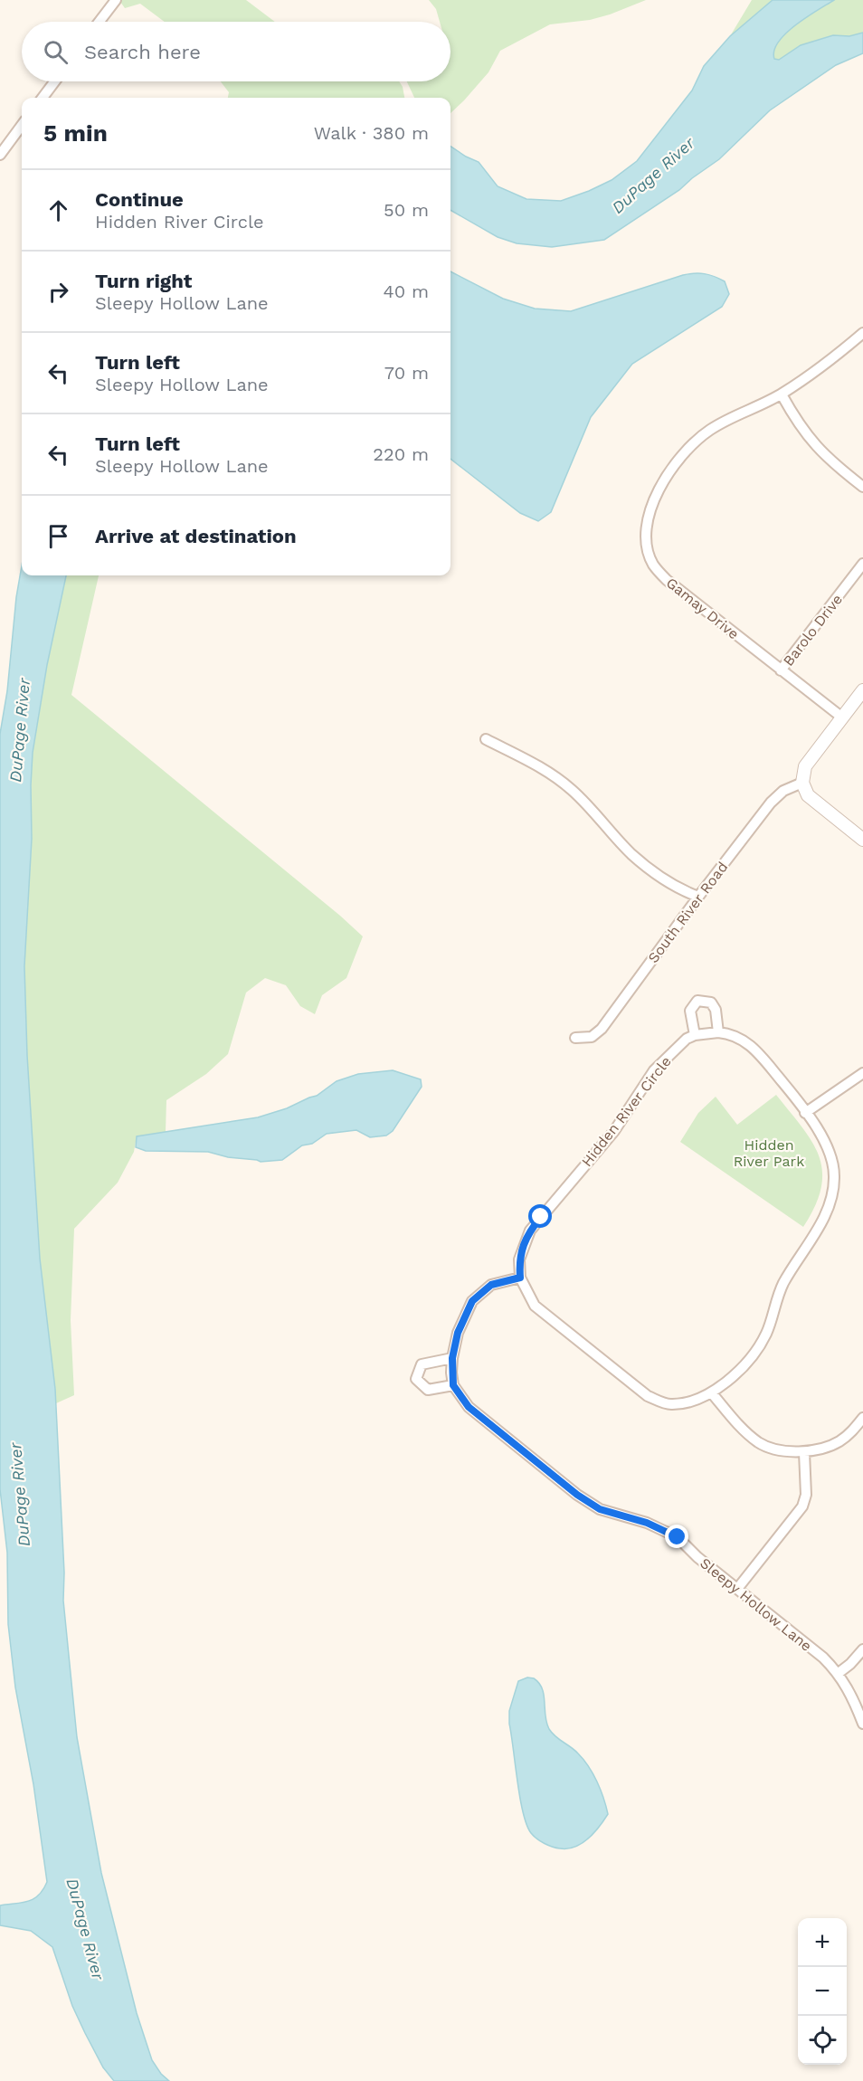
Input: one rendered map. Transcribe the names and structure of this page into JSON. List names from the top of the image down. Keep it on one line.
{"streets":{"street":["Gamay Drive","Barolo Drive","South River Road","Hidden River Circle","Sleepy Hollow Lane"]},"crossings":[["Gamay Drive","Barolo Drive"]],"water":["DuPage River"],"parks":["Hidden River Park"],"page":{"search":"Search here","heading":["5 min","Walk · 380 m"],"list":[["Continue","Hidden River Circle","50 m"],["Turn right","Sleepy Hollow Lane","40 m"],["Turn left","Sleepy Hollow Lane","70 m"],["Turn left","Sleepy Hollow Lane","220 m"],"Arrive at destination"],"map_buttons":["+","−"]}}
